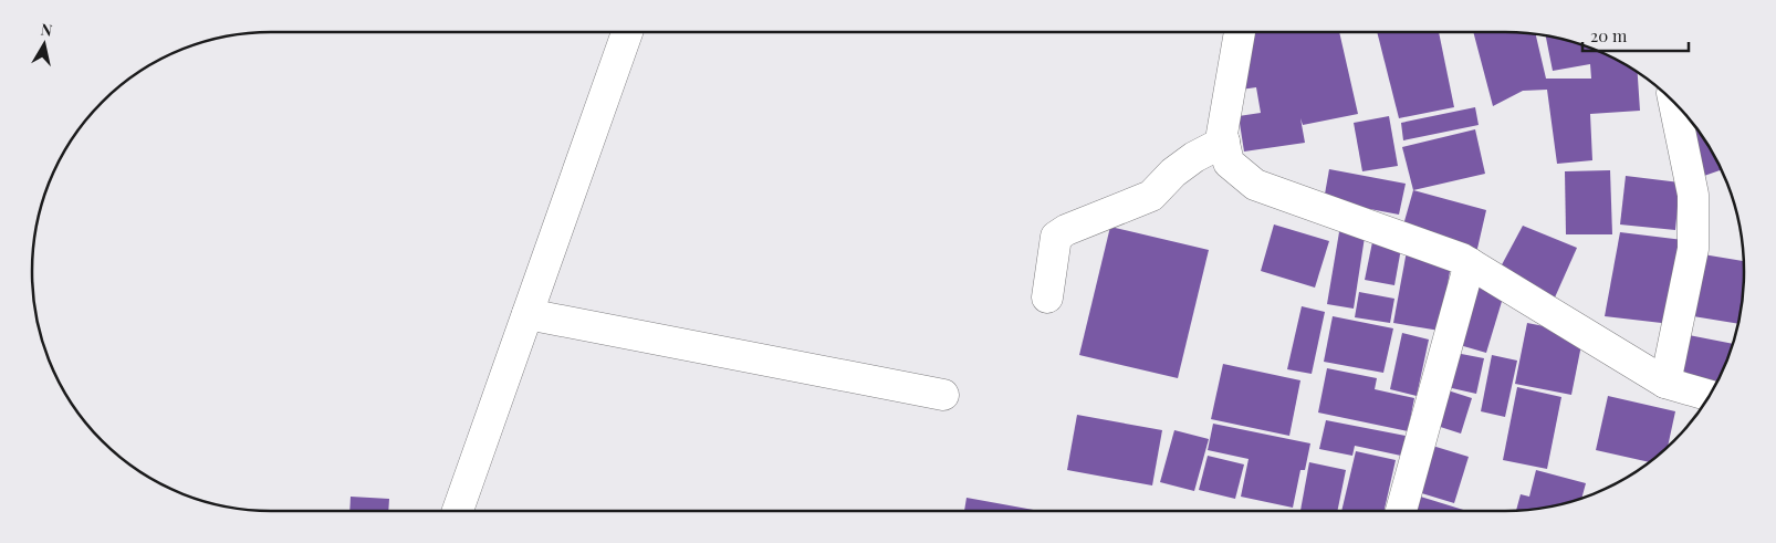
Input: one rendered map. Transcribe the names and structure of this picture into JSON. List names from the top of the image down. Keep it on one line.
{"scale_bar":"20 m","north":"top"}
